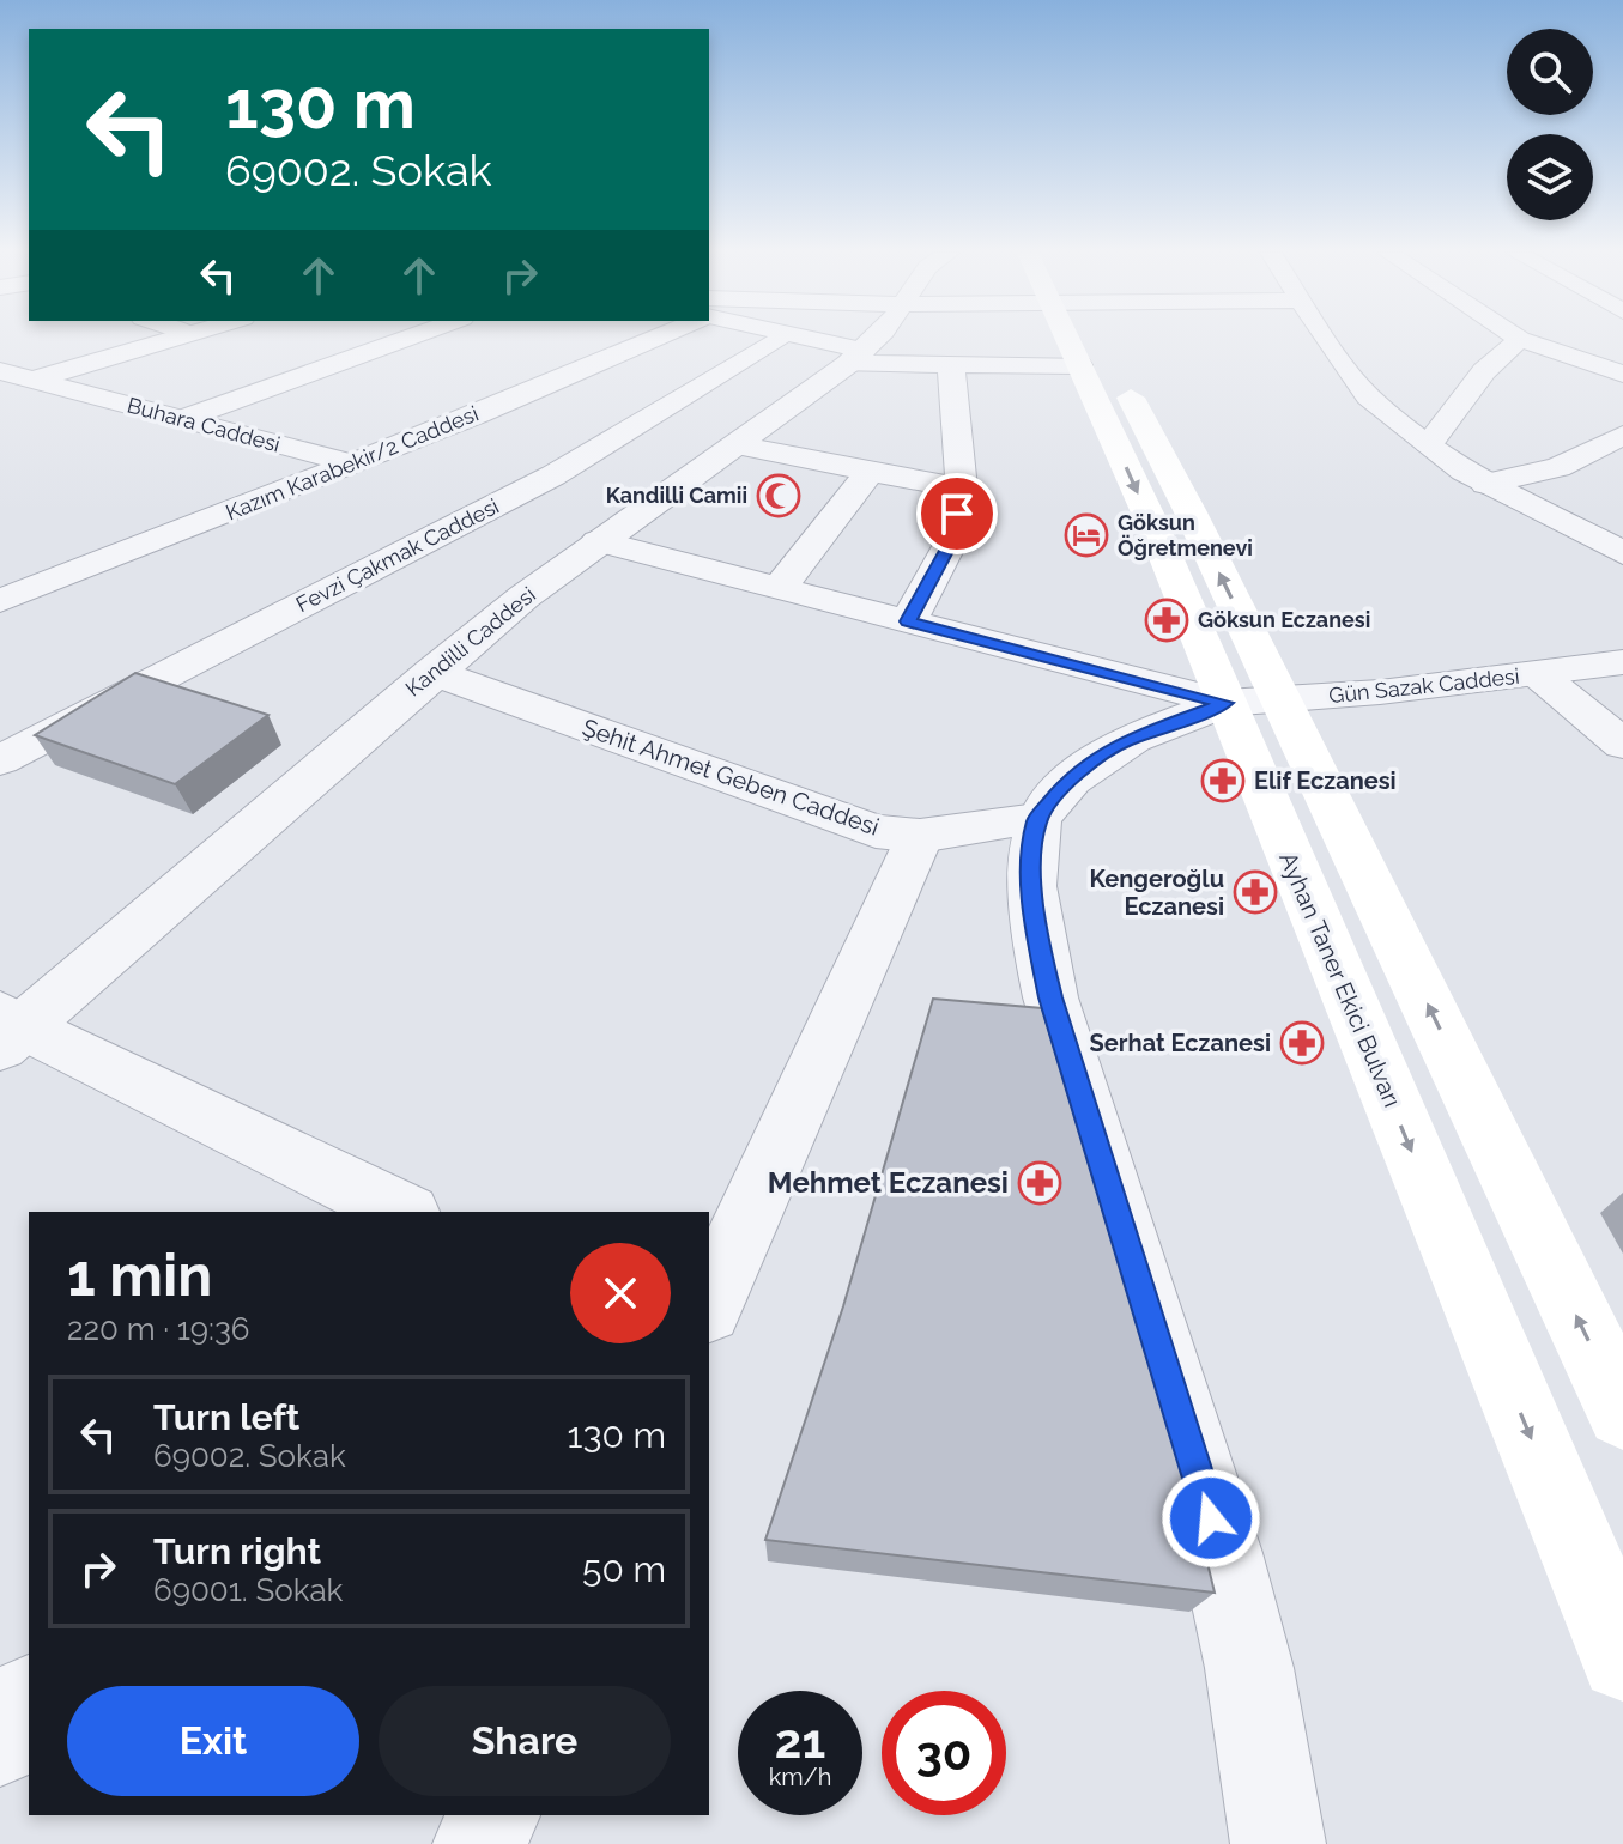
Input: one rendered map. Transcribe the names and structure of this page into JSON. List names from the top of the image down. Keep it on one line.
{"streets":{"main road":["Ayhan Taner Ekici Bulvarı"],"street":["Buhara Caddesi","Kazım Karabekir/2 Caddesi","Fevzi Çakmak Caddesi","Kandilli Caddesi","Gün Sazak Caddesi","Şehit Ahmet Geben Caddesi"]},"crossings":[["Buhara Caddesi","Kazım Karabekir/2 Caddesi"],["Kandilli Caddesi","Şehit Ahmet Geben Caddesi"],["Gün Sazak Caddesi","Ayhan Taner Ekici Bulvarı"]],"places":{"mosque":["Kandilli Camii"],"hotel":["Göksun Öğretmenevi"],"pharmacy":["Göksun Eczanesi","Elif Eczanesi","Kengeroğlu Eczanesi","Serhat Eczanesi","Mehmet Eczanesi"]},"page":{"turn":["130 m","69002. Sokak"],"heading":["1 min","220 m · 19:36"],"list":[{"name":"Turn left","note":"69002. Sokak","value":"130 m"},{"name":"Turn right","note":"69001. Sokak","value":"50 m"}],"buttons":["Exit","Share"],"speed":"21 km/h","limit":"30"}}
